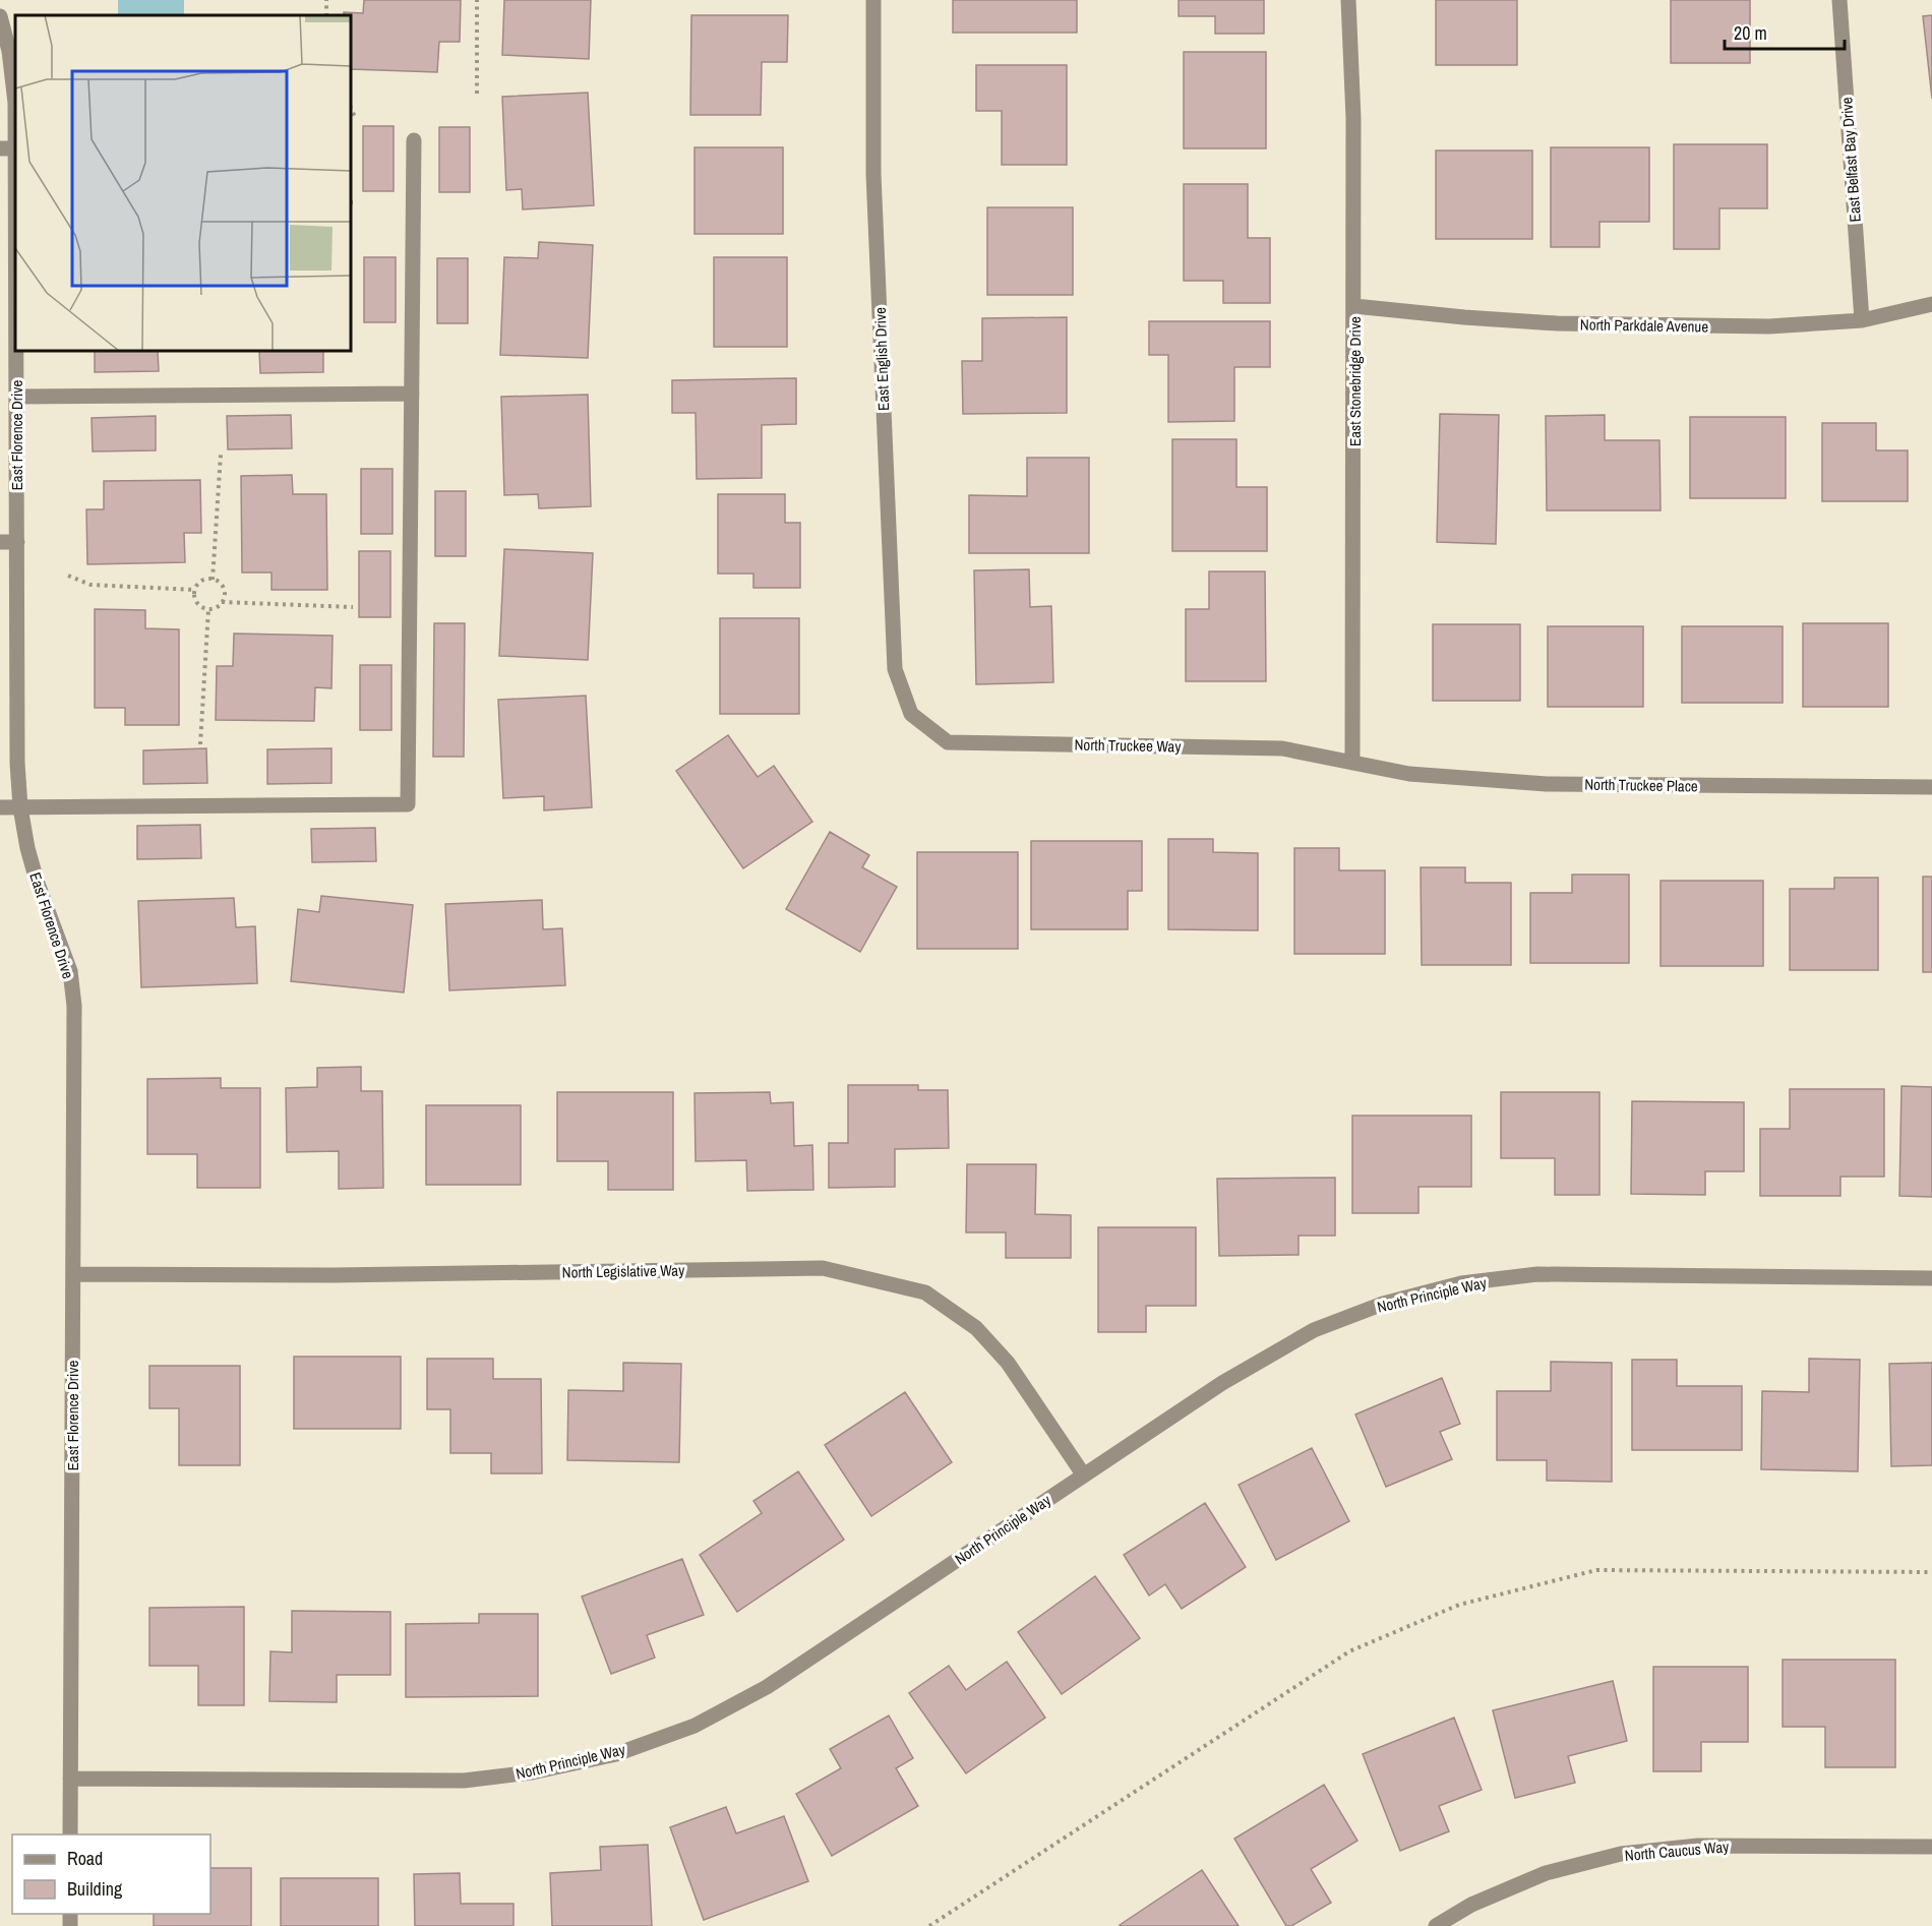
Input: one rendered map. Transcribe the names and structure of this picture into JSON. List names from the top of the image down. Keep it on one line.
{"streets":{"street":["East Belfast Bay Drive","North Parkdale Avenue","East English Drive","East Stonebridge Drive","East Florence Drive","North Truckee Way","North Truckee Place","North Legislative Way","North Principle Way","North Caucus Way"]},"crossings":[["East Belfast Bay Drive","North Parkdale Avenue"],["North Parkdale Avenue","East Stonebridge Drive"],["East English Drive","North Truckee Way"],["East Stonebridge Drive","North Truckee Way"],["East Stonebridge Drive","North Truckee Place"],["East Florence Drive","North Legislative Way"],["East Florence Drive","North Principle Way"],["North Truckee Way","North Truckee Place"],["North Legislative Way","North Principle Way"]],"legend":["Road","Building"],"scale_bar":"20 m"}
